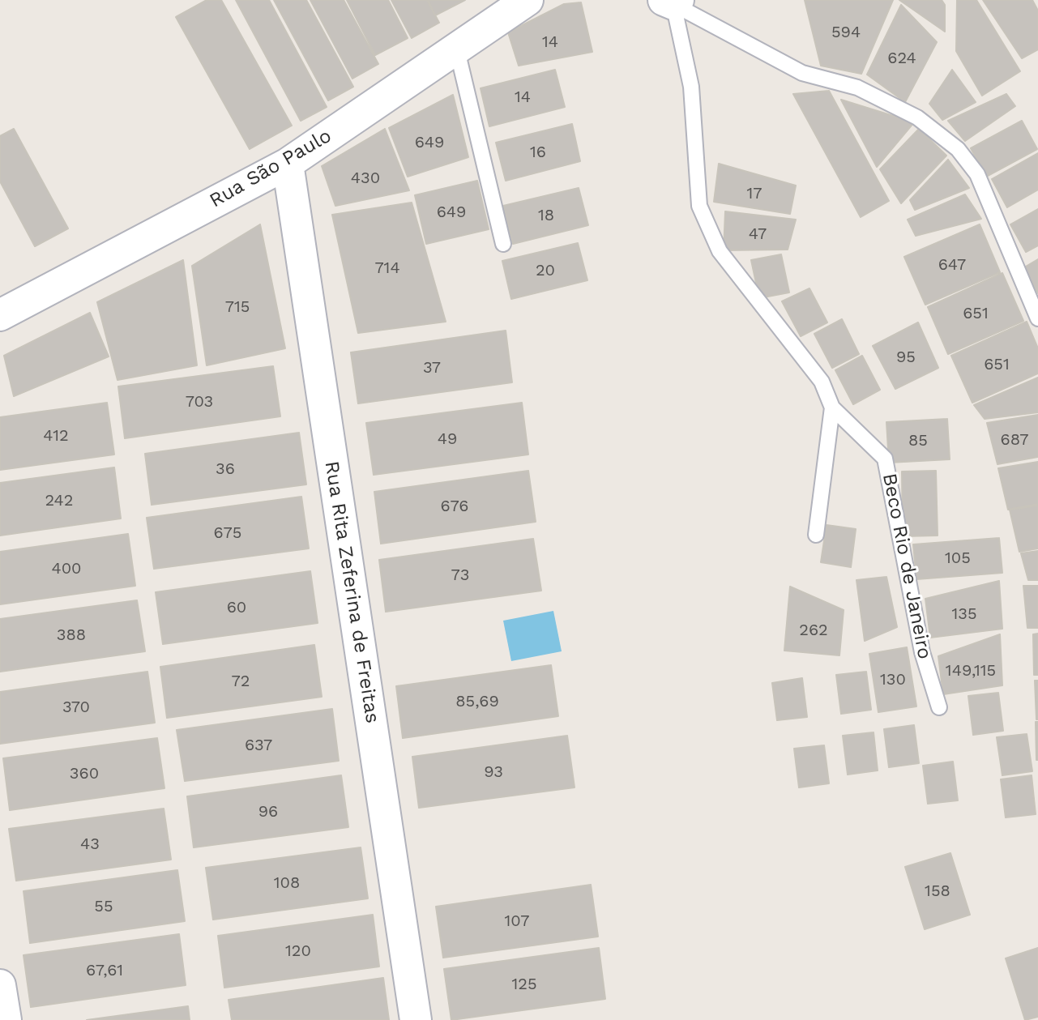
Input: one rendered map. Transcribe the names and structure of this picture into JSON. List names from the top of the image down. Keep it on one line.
{"streets":{"street":["Rua São Paulo","Rua Rita Zeferina de Freitas"],"lane":["Beco Rio de Janeiro"]},"crossings":[["Rua São Paulo","Rua Rita Zeferina de Freitas"]],"house_numbers":["594","14","624","14","649","16","430","17","649","18","47","647","714","20","715","651","95","651","37","703","412","49","687","85","36","242","676","675","105","400","73","60","135","262","388","149,115","130","72","85,69","370","637","93","360","96","43","108","158","55","107","120","67,61","125"]}
